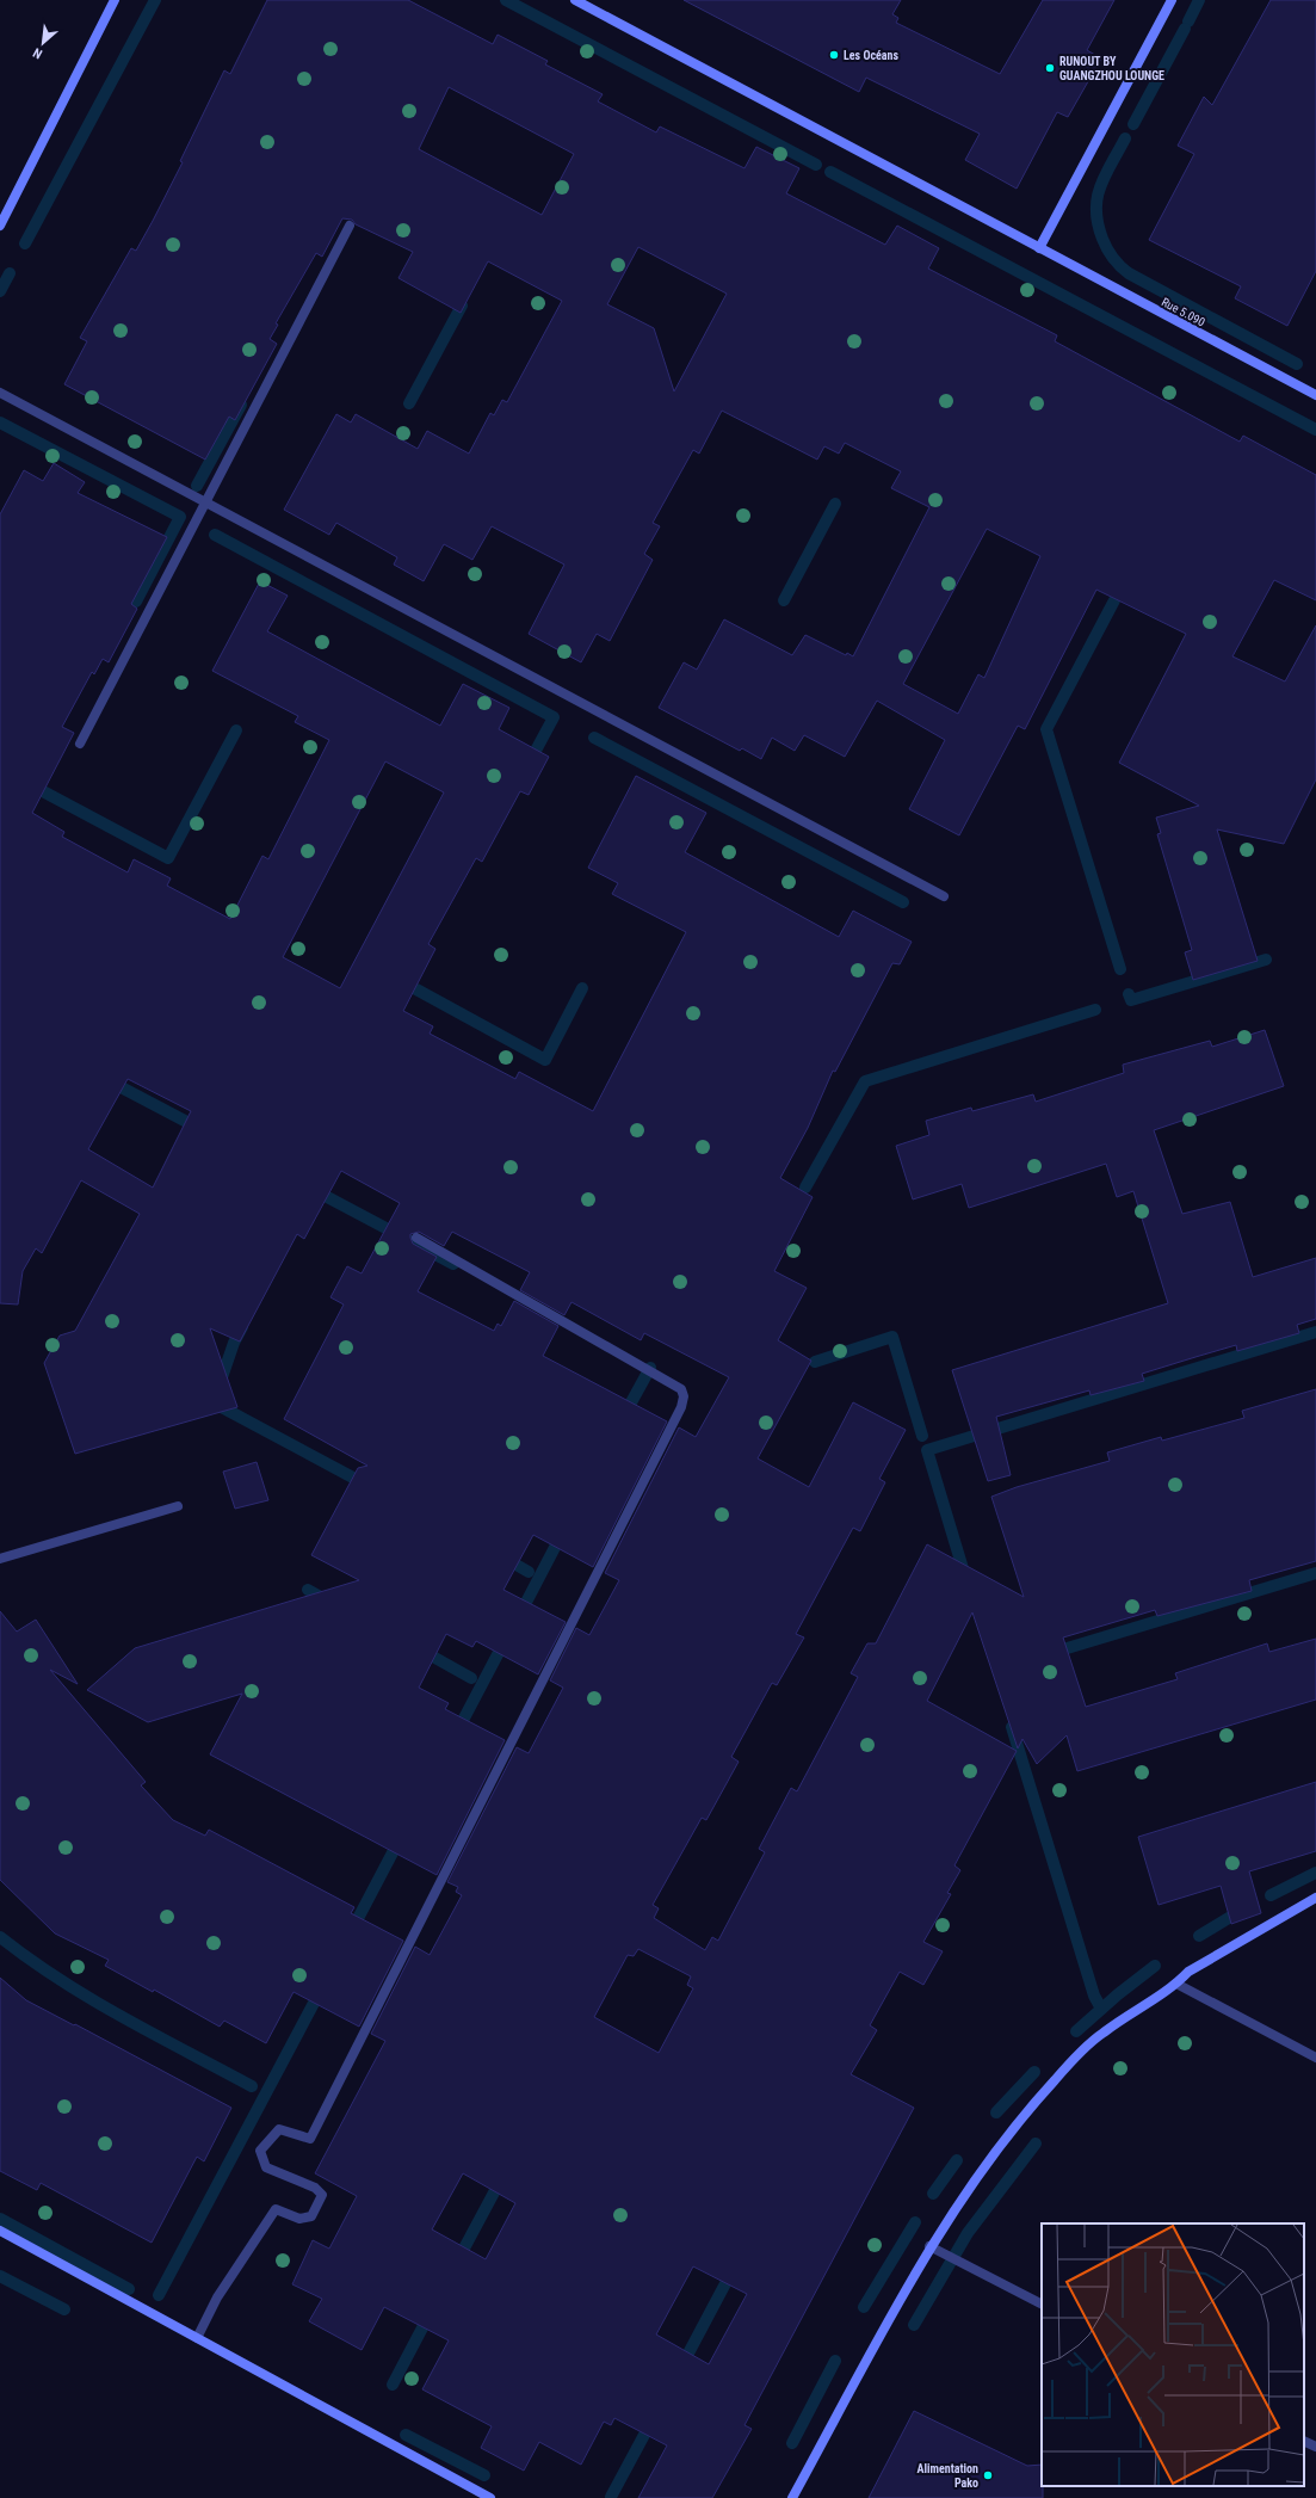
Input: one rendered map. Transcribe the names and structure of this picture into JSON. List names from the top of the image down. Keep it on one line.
{"streets":{"main road":["Rue 5.090"]},"places":["Les Océans","RUNOUT BY GUANGZHOU LOUNGE","Alimentation Pako"],"north":"bottom left"}
